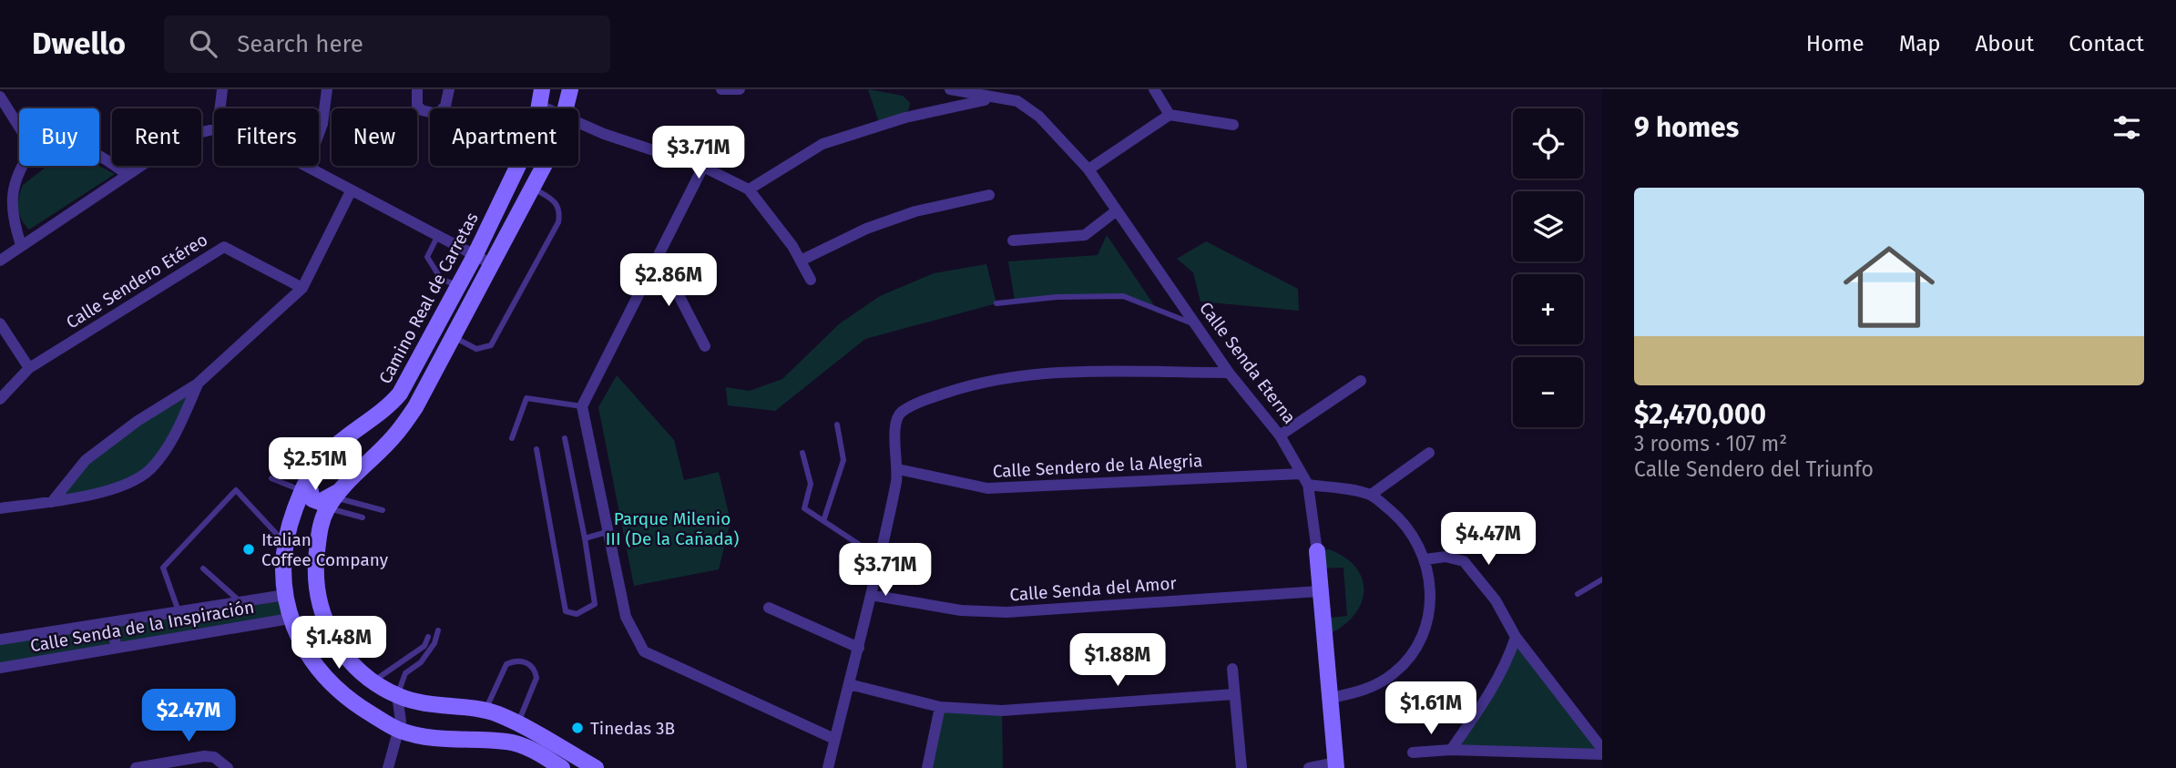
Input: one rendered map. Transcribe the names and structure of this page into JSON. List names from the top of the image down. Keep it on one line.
{"streets":{"street":["Calle Sendero Etéreo","Camino Real de Carretas","Calle Senda Eterna","Calle Sendero de la Alegria","Calle Senda del Amor","Calle Senda de la Inspiración"]},"crossings":[["Camino Real de Carretas","Calle Senda de la Inspiración"],["Calle Senda Eterna","Calle Sendero de la Alegria"],["Calle Senda Eterna","Calle Senda del Amor"]],"parks":["Parque Milenio III (De la Cañada)"],"places":["Italian Coffee Company","Tinedas 3B"],"page":{"header":"Dwello","search":"Search here","nav":["Home","Map","About","Contact"],"heading":"9 homes","map_buttons":["+","−"],"chip":["Buy","Rent","Filters","New","Apartment"],"price":["$3.71M","$2.86M","$2.51M","$4.47M","$3.71M","$1.48M","$1.88M","$1.61M","$2.47M"],"list":[{"name":"$2,470,000","note":"3 rooms · 107 m² · Calle Sendero del Triunfo"}]}}
